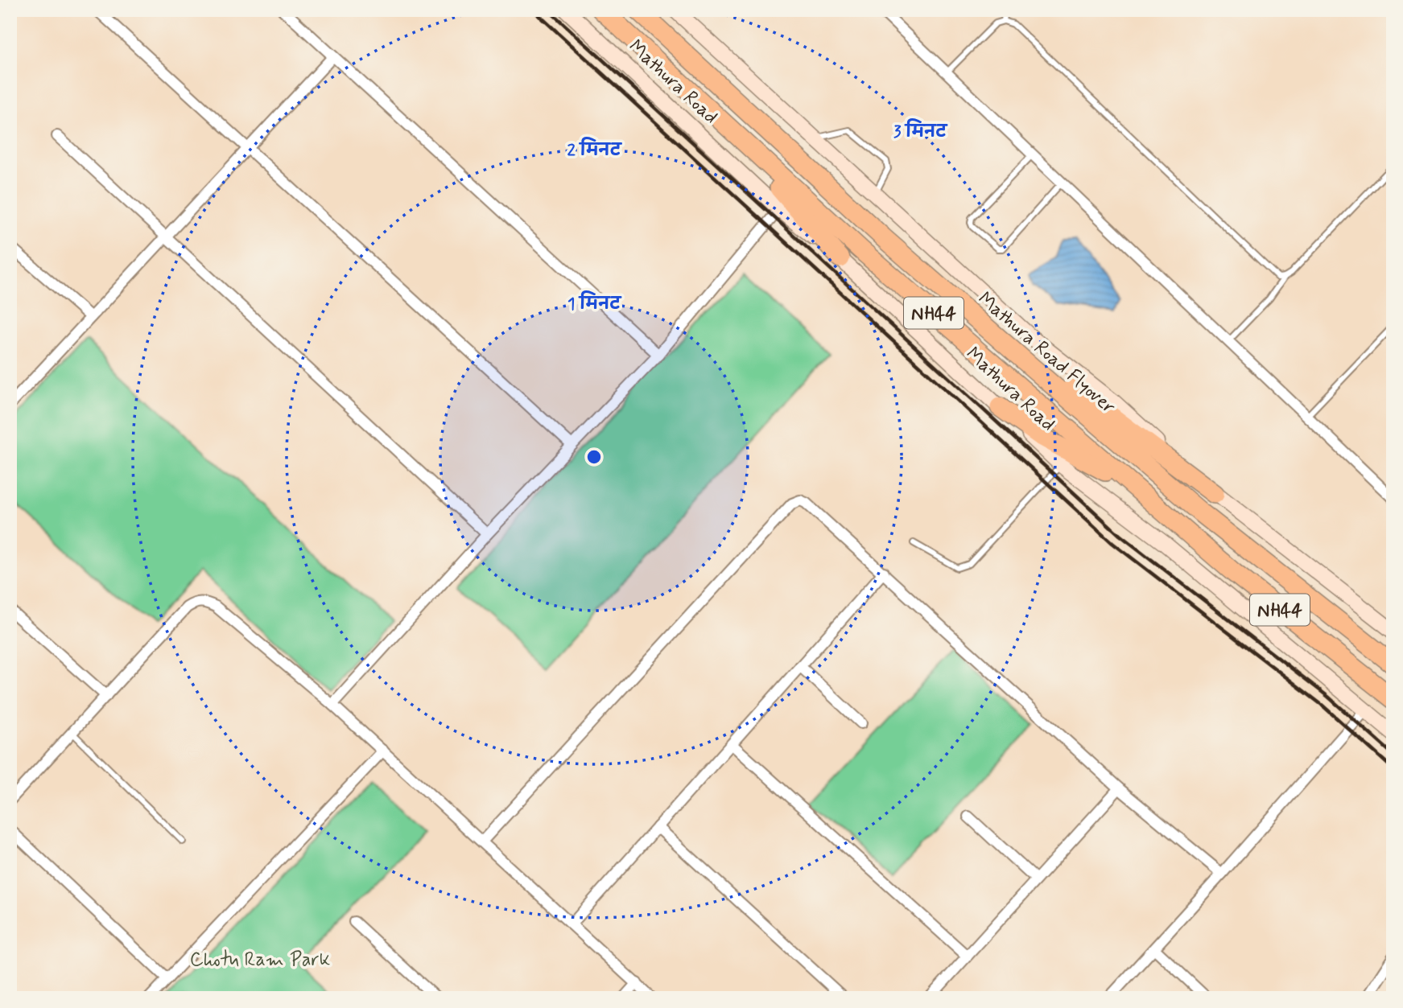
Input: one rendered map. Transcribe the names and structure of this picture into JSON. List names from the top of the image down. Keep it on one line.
{"streets":{"highway":["Mathura Road","NH44","Mathura Road Flyover"]},"crossings":[["Mathura Road","NH44"]],"parks":["Chotu Ram Park"],"rings":["3 मिनट","2 मिनट","1 मिनट"]}
